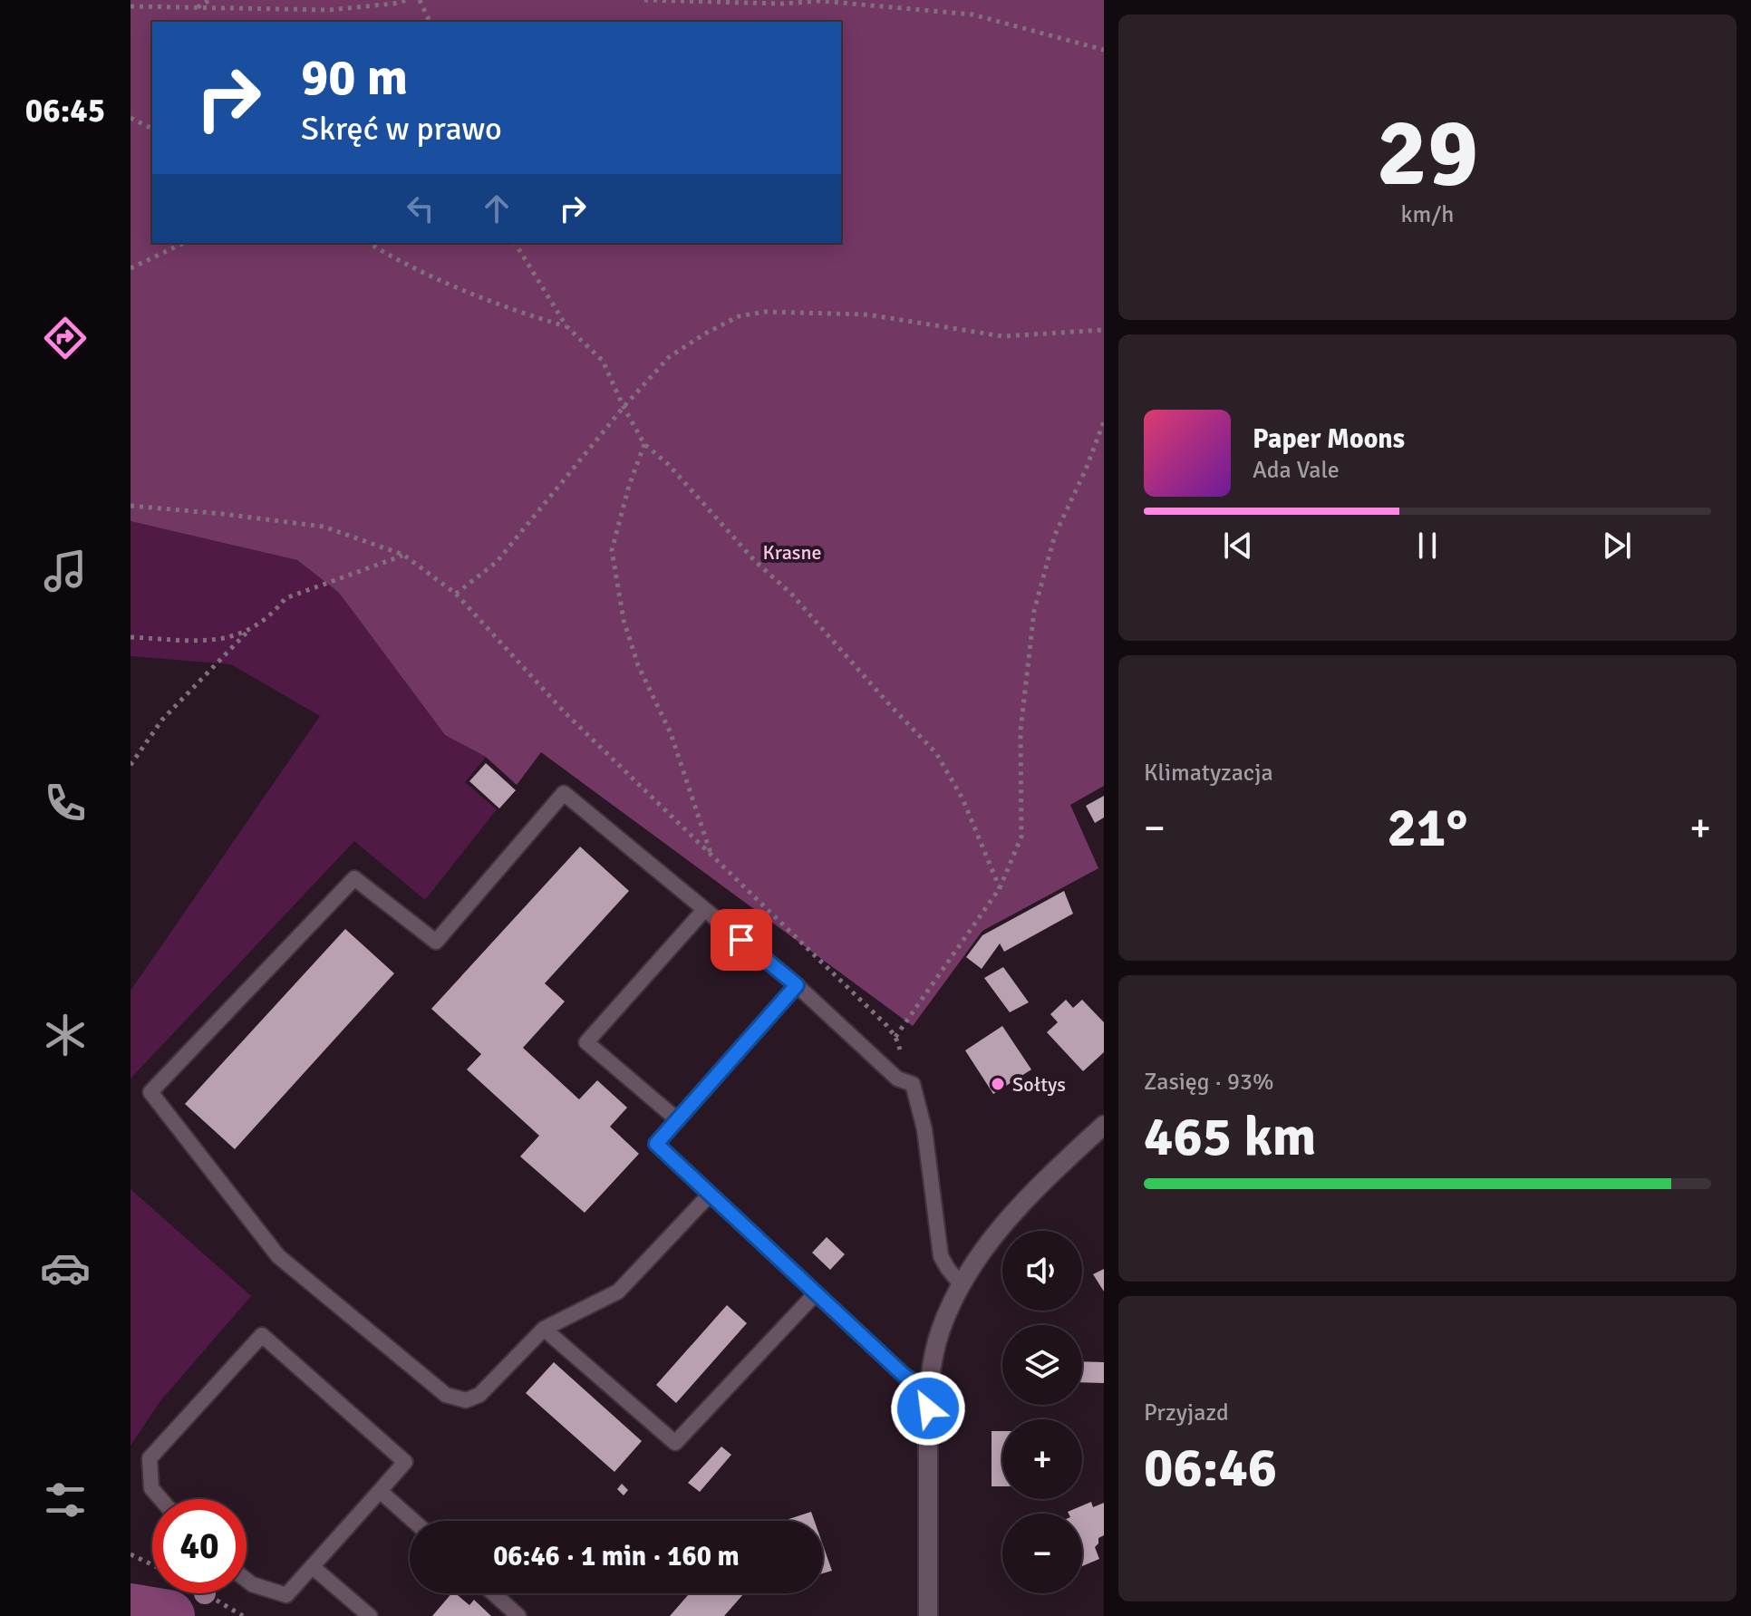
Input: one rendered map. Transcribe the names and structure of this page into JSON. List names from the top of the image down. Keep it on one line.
{"parks":["Krasne"],"places":["Sołtys"],"page":{"tabs":"06:45","tile":[["29","km/h"],"Klimatyzacja",["Zasięg · 93%","465 km"],["Przyjazd","06:46"]],"turn":["90 m","Skręć w prawo"],"song":["Paper Moons","Ada Vale"],"heat":["−","21°","+"],"map_buttons":["+","−"],"limit":"40","trip":"06:46 · 1 min · 160 m"}}
